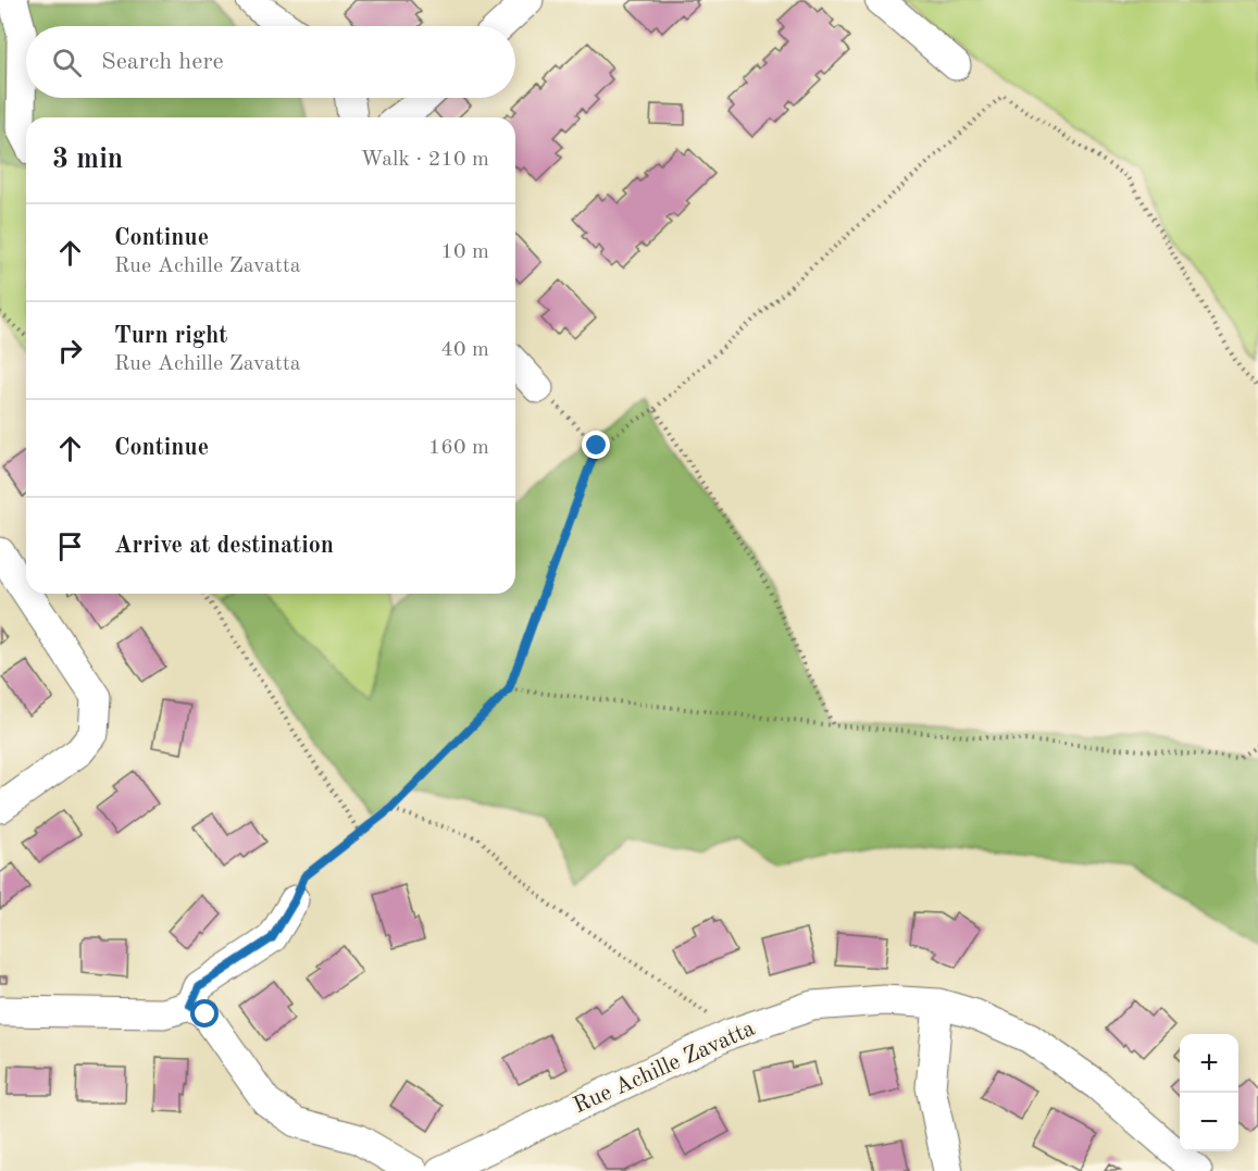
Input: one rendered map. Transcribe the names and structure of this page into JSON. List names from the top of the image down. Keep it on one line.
{"streets":{"street":["Rue Achille Zavatta"]},"page":{"search":"Search here","heading":["3 min","Walk · 210 m"],"list":[["Continue","Rue Achille Zavatta","10 m"],["Turn right","Rue Achille Zavatta","40 m"],["Continue","160 m"],"Arrive at destination"],"map_buttons":["+","−"]}}
